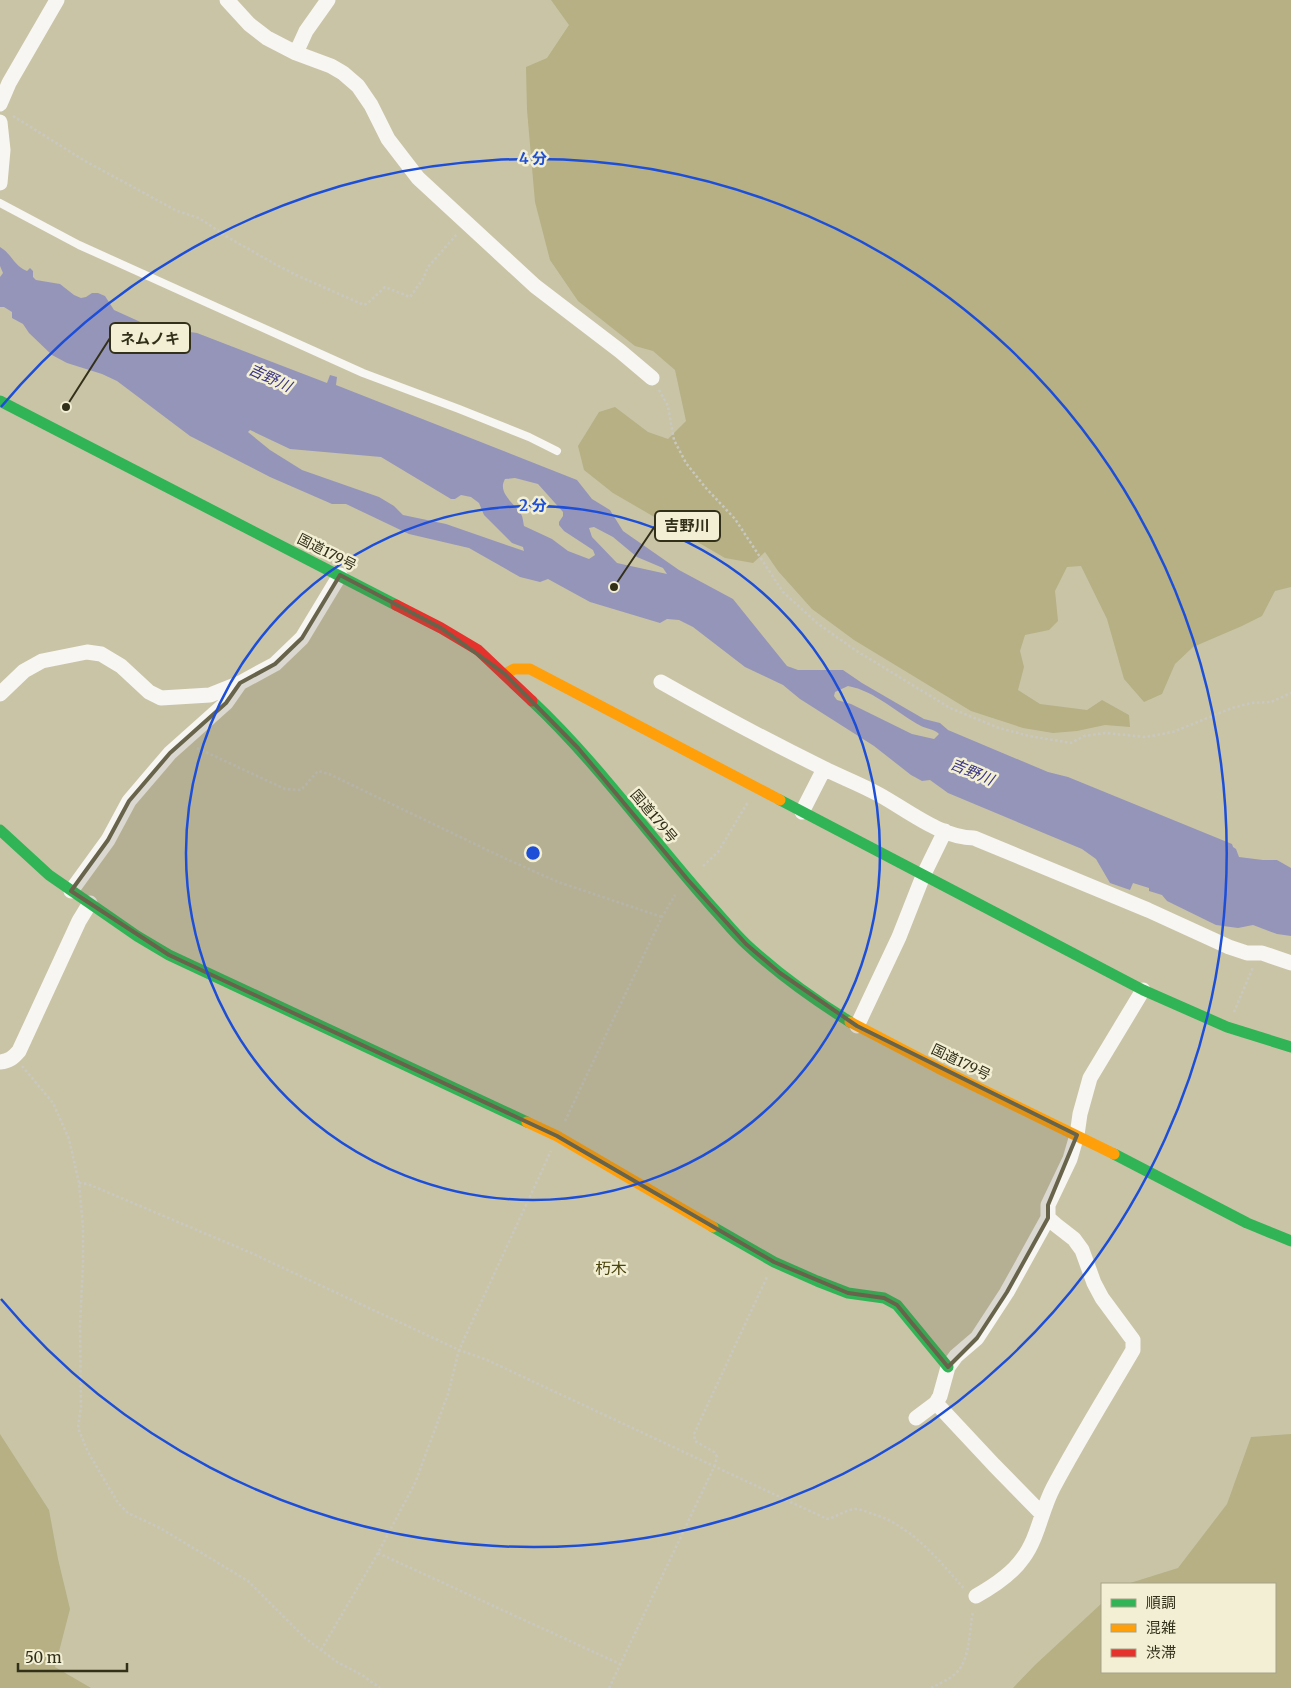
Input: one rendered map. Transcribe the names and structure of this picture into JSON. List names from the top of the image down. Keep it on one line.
{"streets":{"main road":["国道179号"]},"districts":["朽木"],"water":["吉野川"],"places":["ネムノキ","吉野川"],"legend":["順調","混雑","渋滞"],"scale_bar":"50 m","rings":["4 分","2 分"]}
